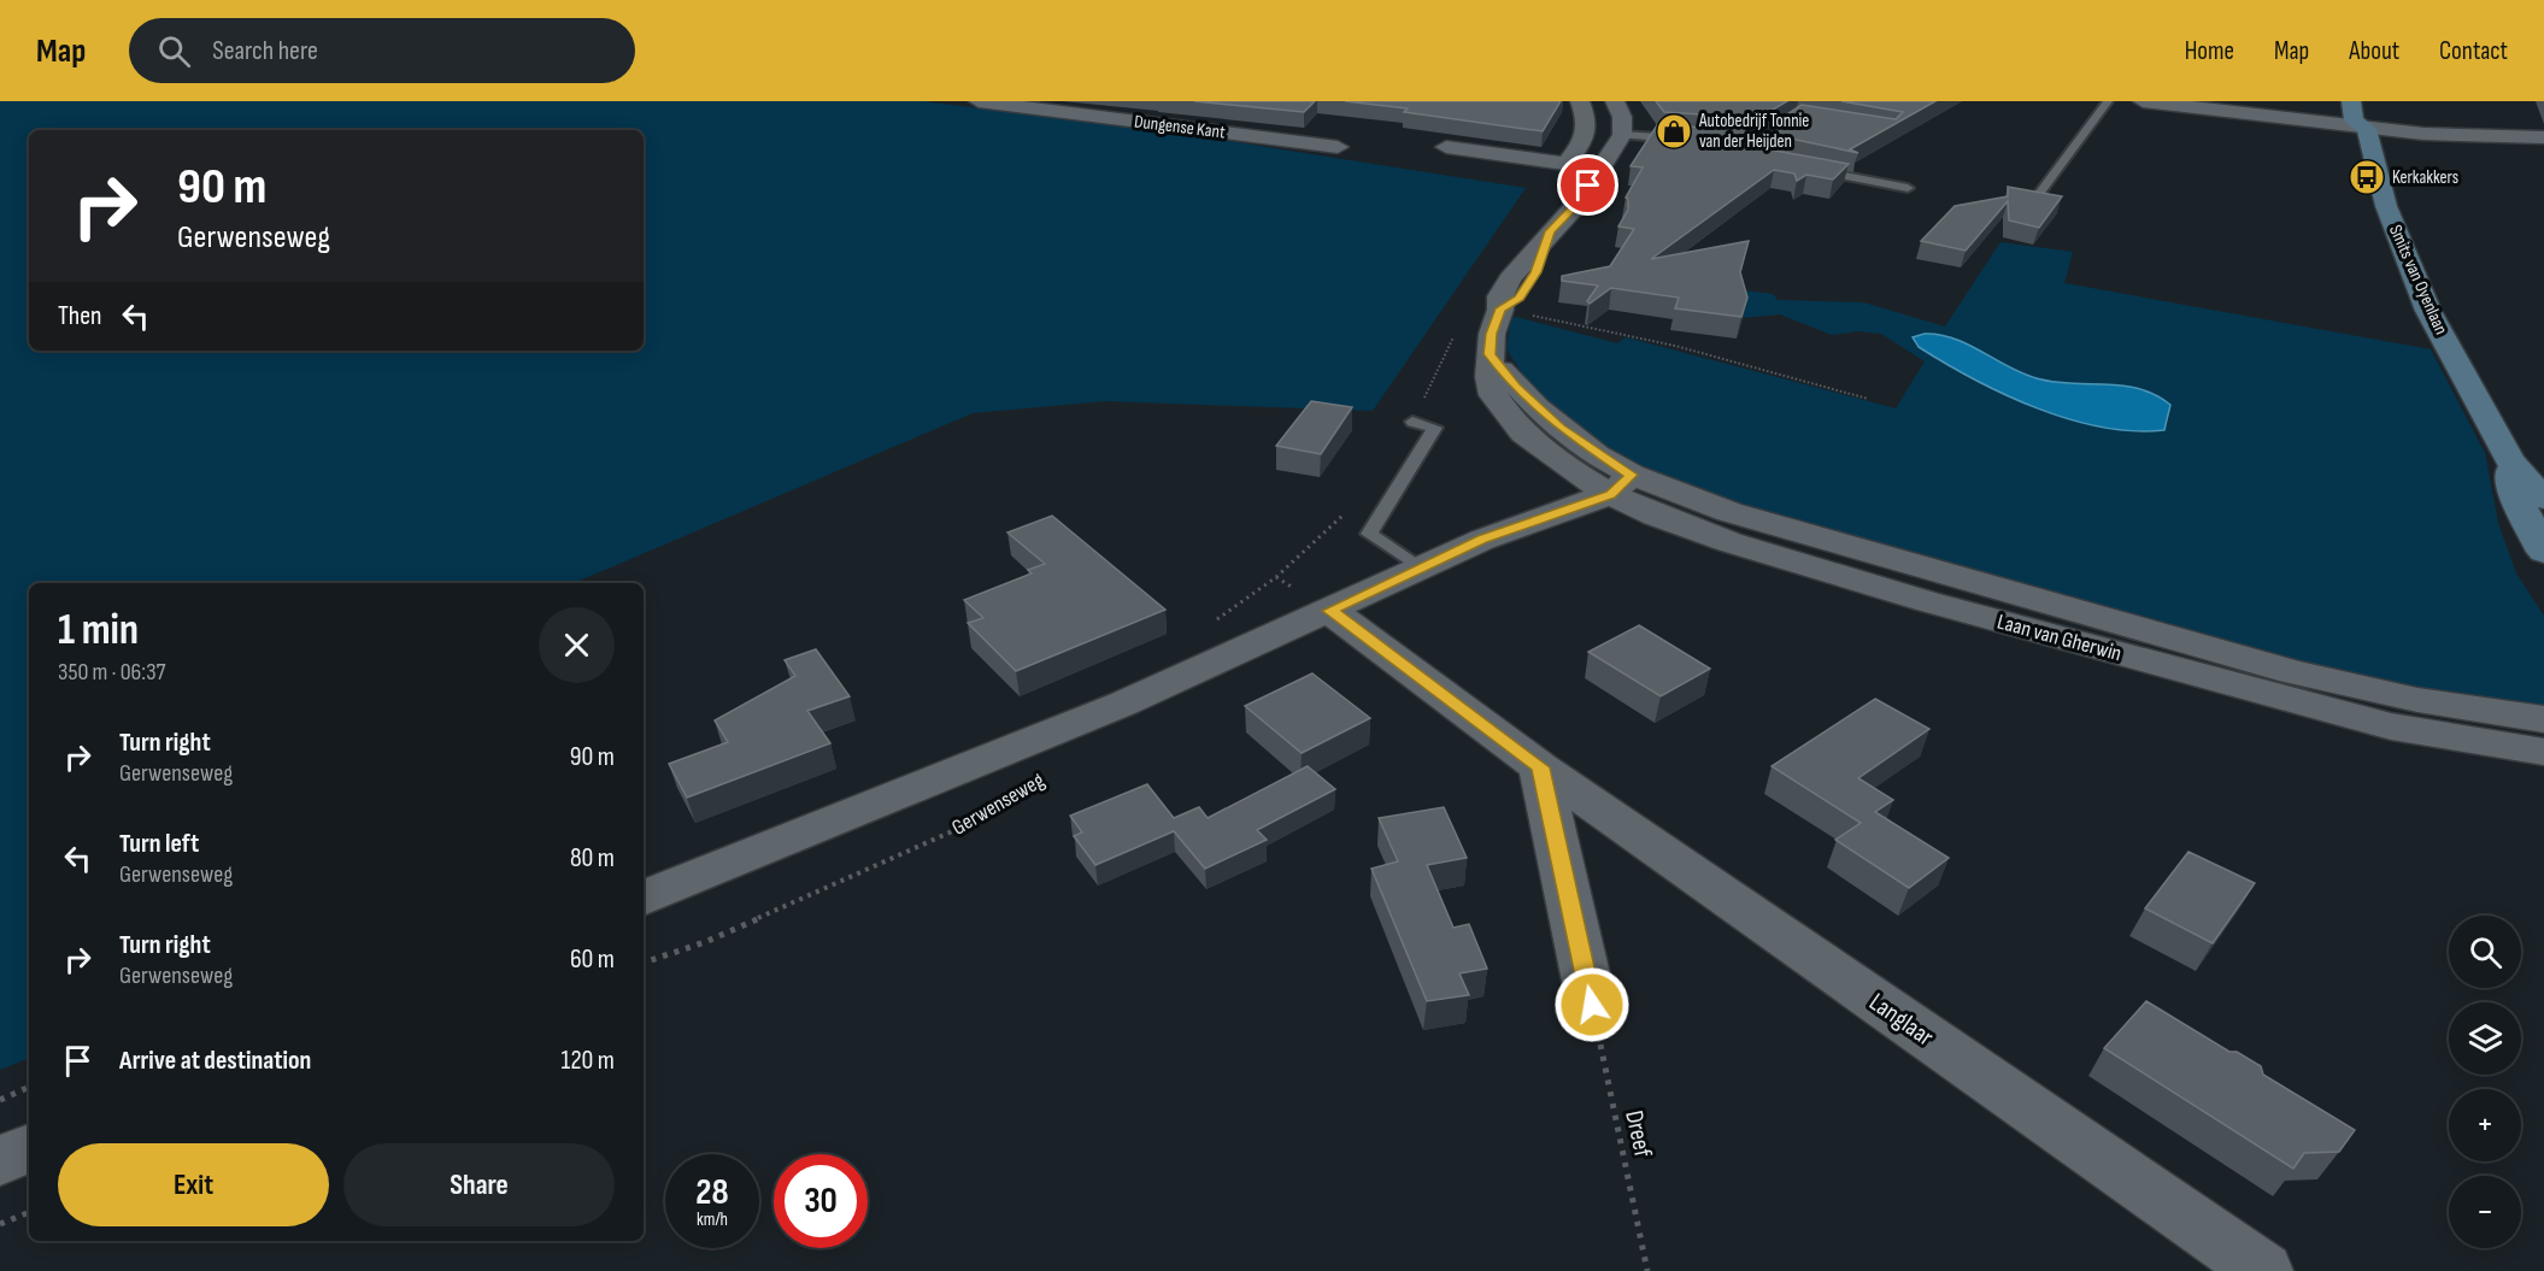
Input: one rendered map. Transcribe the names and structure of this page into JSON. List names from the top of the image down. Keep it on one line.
{"streets":{"main road":["Smits van Oyenlaan"],"street":["Dungense Kant","Laan van Gherwin","Gerwenseweg","Langlaar"],"path":["Dreef"]},"crossings":[["Laan van Gherwin","Gerwenseweg"],["Gerwenseweg","Langlaar"]],"places":{"shop":["Autobedrijf Tonnie van der Heijden"],"bus stop":["Kerkakkers"]},"page":{"header":"Map","search":"Search here","nav":["Home","Map","About","Contact"],"turn":["90 m","Gerwenseweg"],"then":"Then","heading":["1 min","350 m · 06:37"],"list":[{"name":"Turn right","note":"Gerwenseweg","value":"90 m"},{"name":"Turn left","note":"Gerwenseweg","value":"80 m"},{"name":"Turn right","note":"Gerwenseweg","value":"60 m"},{"name":"Arrive at destination","value":"120 m"}],"map_buttons":["+","−"],"buttons":["Exit","Share"],"speed":"28 km/h","limit":"30"}}
